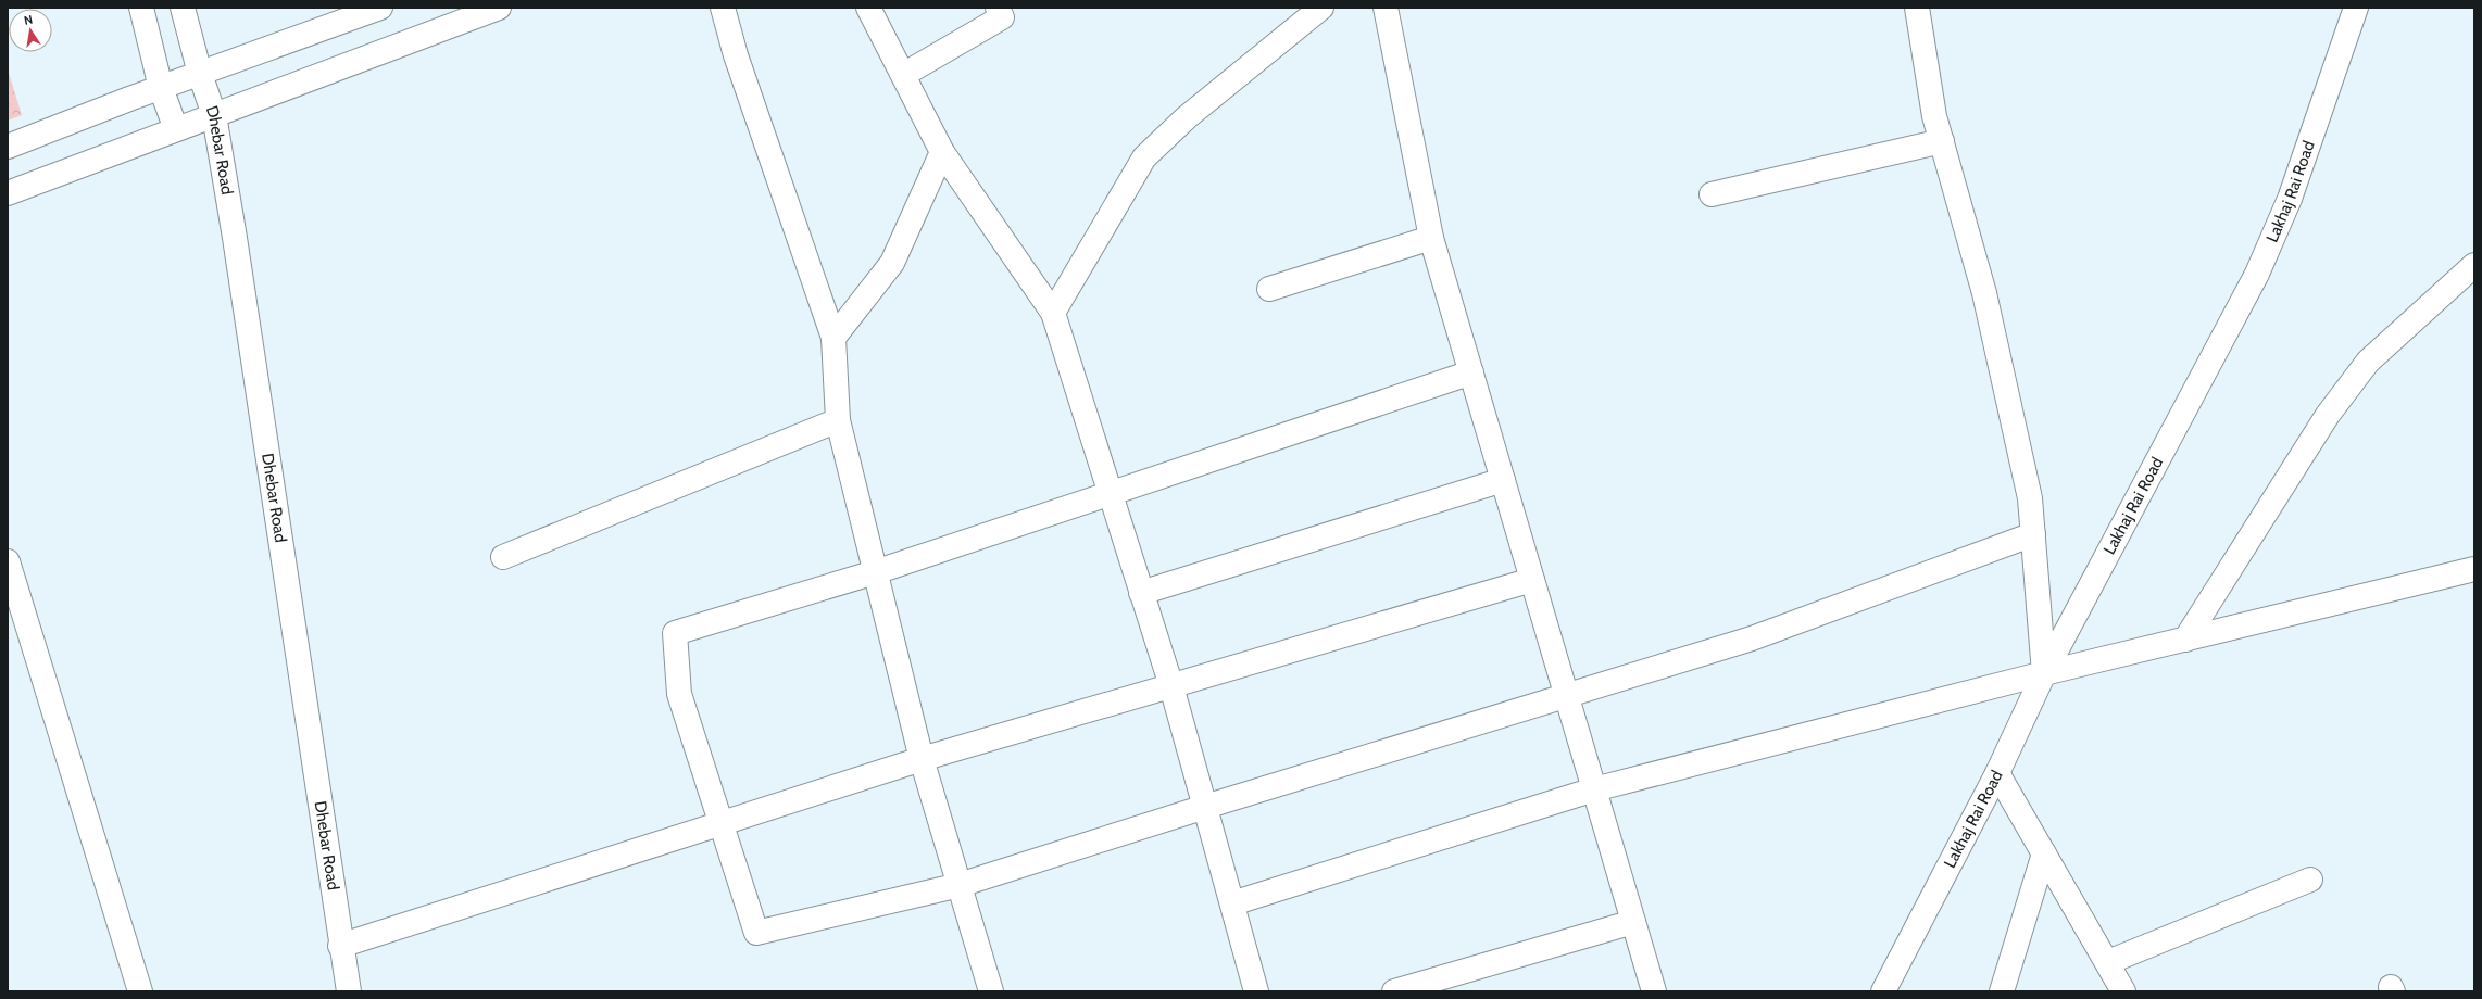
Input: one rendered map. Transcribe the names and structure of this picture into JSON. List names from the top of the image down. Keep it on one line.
{"streets":{"street":["Dhebar Road","Lakhaj Rai Road"]},"north":"top"}
